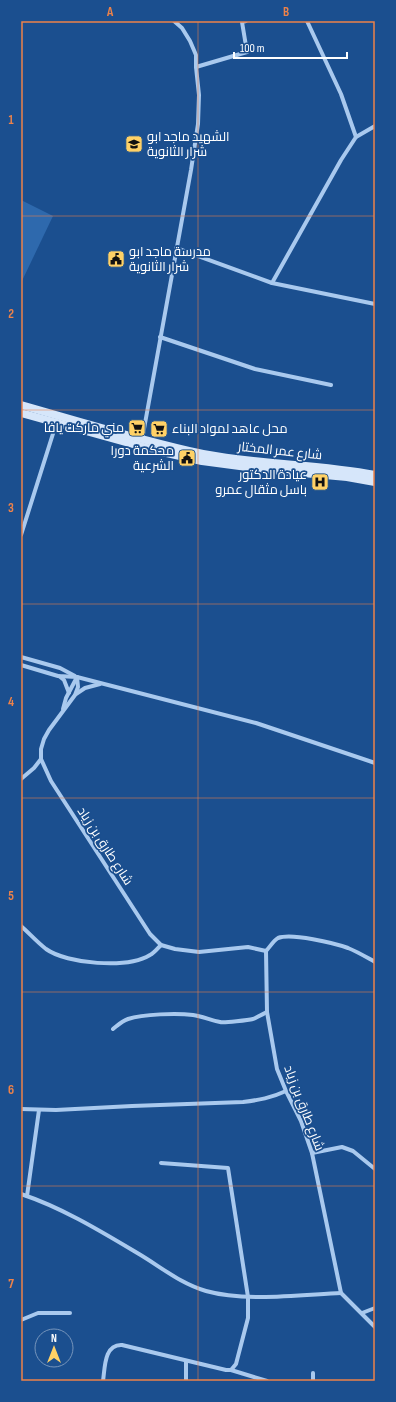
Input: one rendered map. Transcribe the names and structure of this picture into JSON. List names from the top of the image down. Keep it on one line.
{"streets":{"main road":["شارع عمر المختار"],"street":["شارع طارق بن زياد"]},"places":{"school or university":["الشهيد ماجد ابو شرار الثانوية"],"public building":["مدرسة ماجد ابو شرار الثانوية","محكمة دورا الشرعية"],"supermarket":["مني ماركت يافا","محل عاهد لمواد البناء"],"hospital":["عيادة الدكتور باسل مثقال عمرو"]},"scale_bar":"100 m","north":"top","grid":{"columns":["A","B"],"rows":["1","2","3","4","5","6","7"]}}
